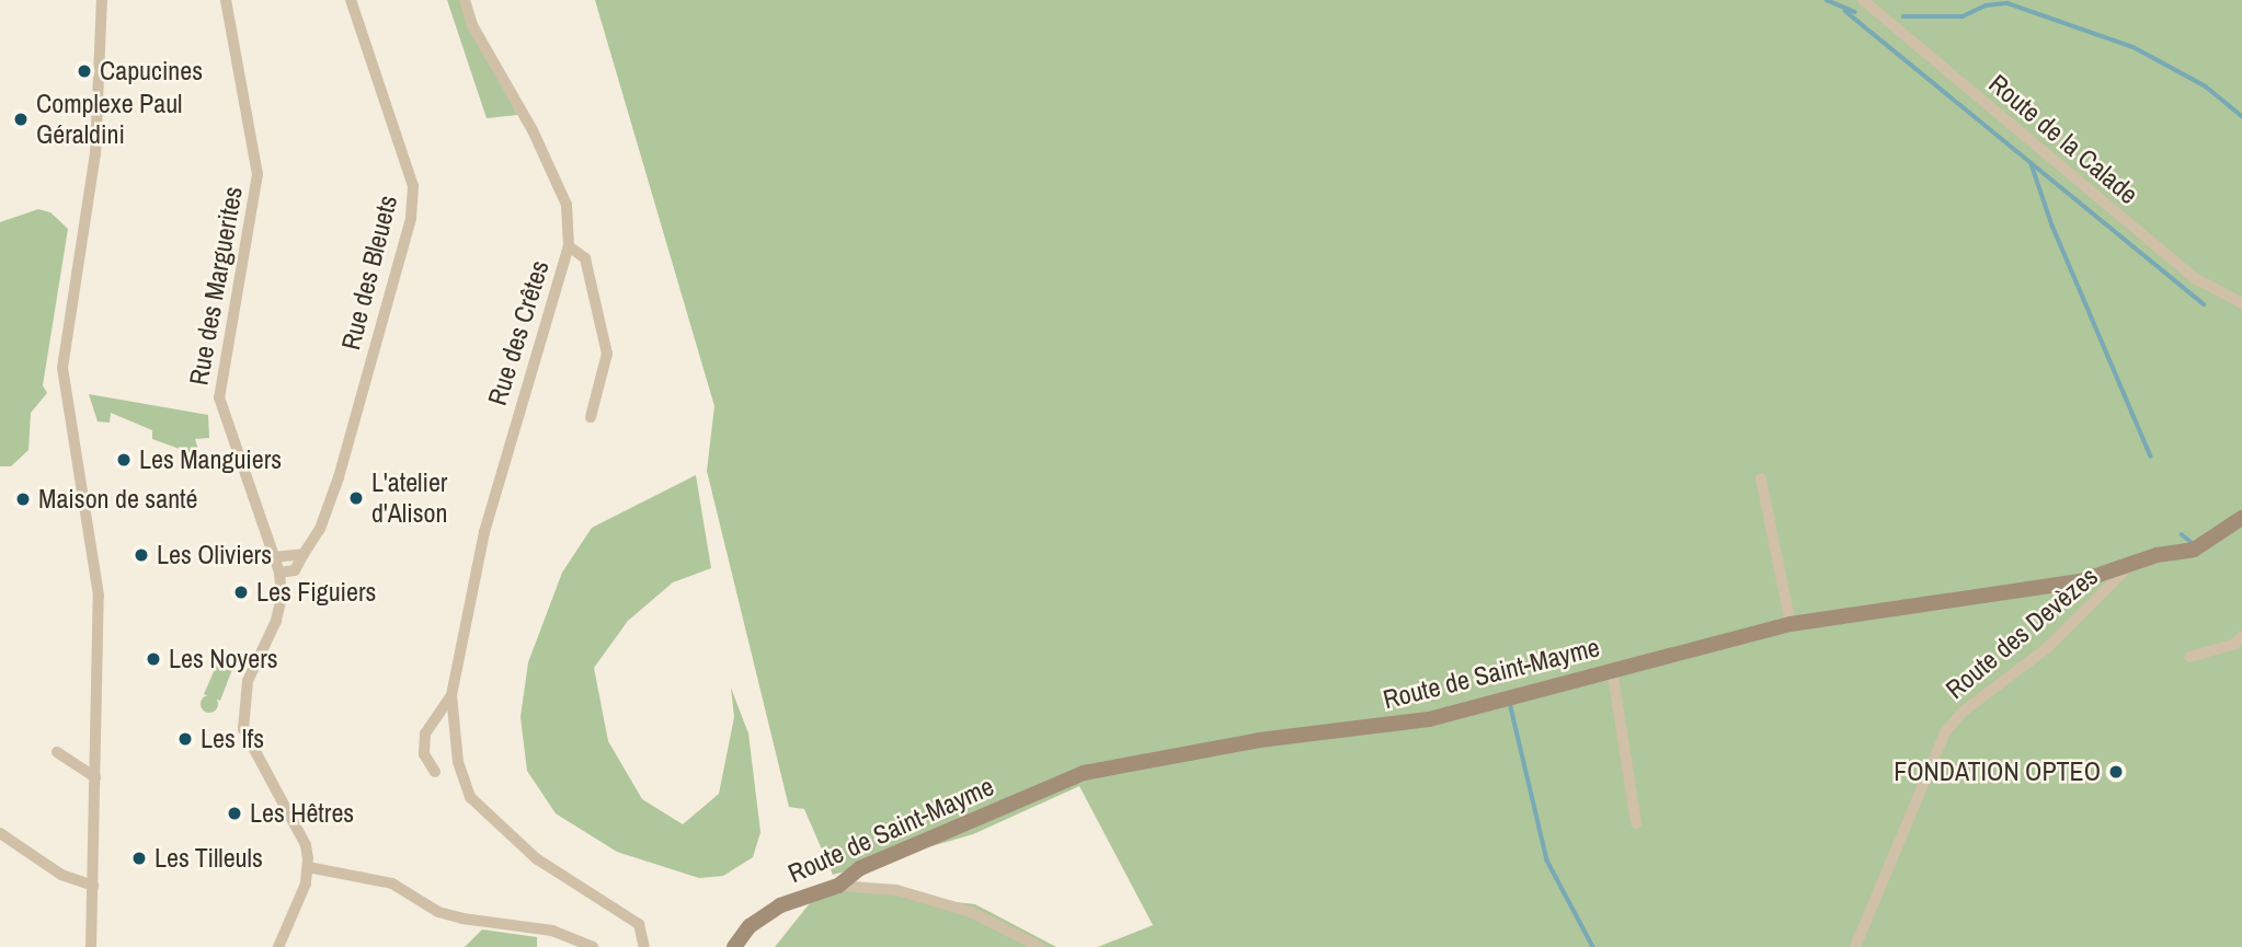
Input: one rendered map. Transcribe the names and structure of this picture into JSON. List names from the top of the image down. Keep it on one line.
{"streets":{"street":["Route de la Calade","Rue des Bleuets","Rue des Marguerites","Rue des Crêtes","Route des Devèzes","Route de Saint-Mayme"]},"crossings":[["Rue des Bleuets","Rue des Marguerites"],["Route des Devèzes","Route de Saint-Mayme"]],"places":["Capucines","Complexe Paul Géraldini","Les Manguiers","L'atelier d'Alison","Maison de santé","Les Oliviers","Les Figuiers","Les Noyers","Les Ifs","FONDATION OPTEO","Les Hêtres","Les Tilleuls"]}
